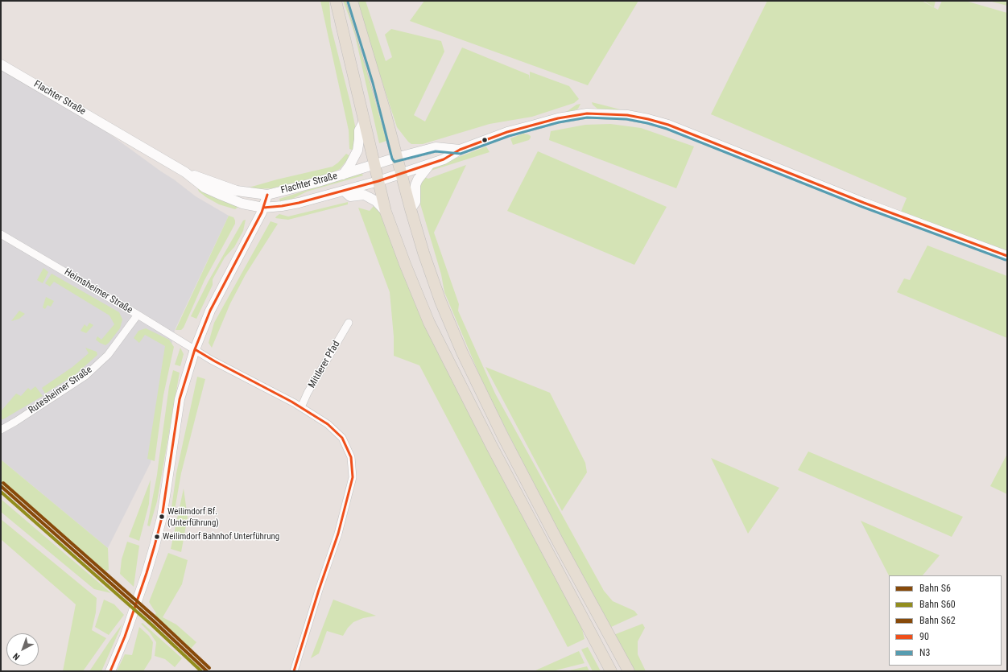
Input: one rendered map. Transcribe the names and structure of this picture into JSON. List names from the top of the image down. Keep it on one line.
{"streets":{"main road":["Flachter Straße"],"street":["Heimsheimer Straße","Mittlerer Pfad","Rutesheimer Straße"]},"crossings":[["Heimsheimer Straße","Rutesheimer Straße"]],"places":["Weilimdorf Bf. (Unterführung)","Weilimdorf Bahnhof Unterführung"],"lines":["transit line N3","transit line 90","rail line S62","rail line S6","rail line S60"],"legend":["Bahn S6","Bahn S60","Bahn S62","90","N3"],"north":"bottom left"}
